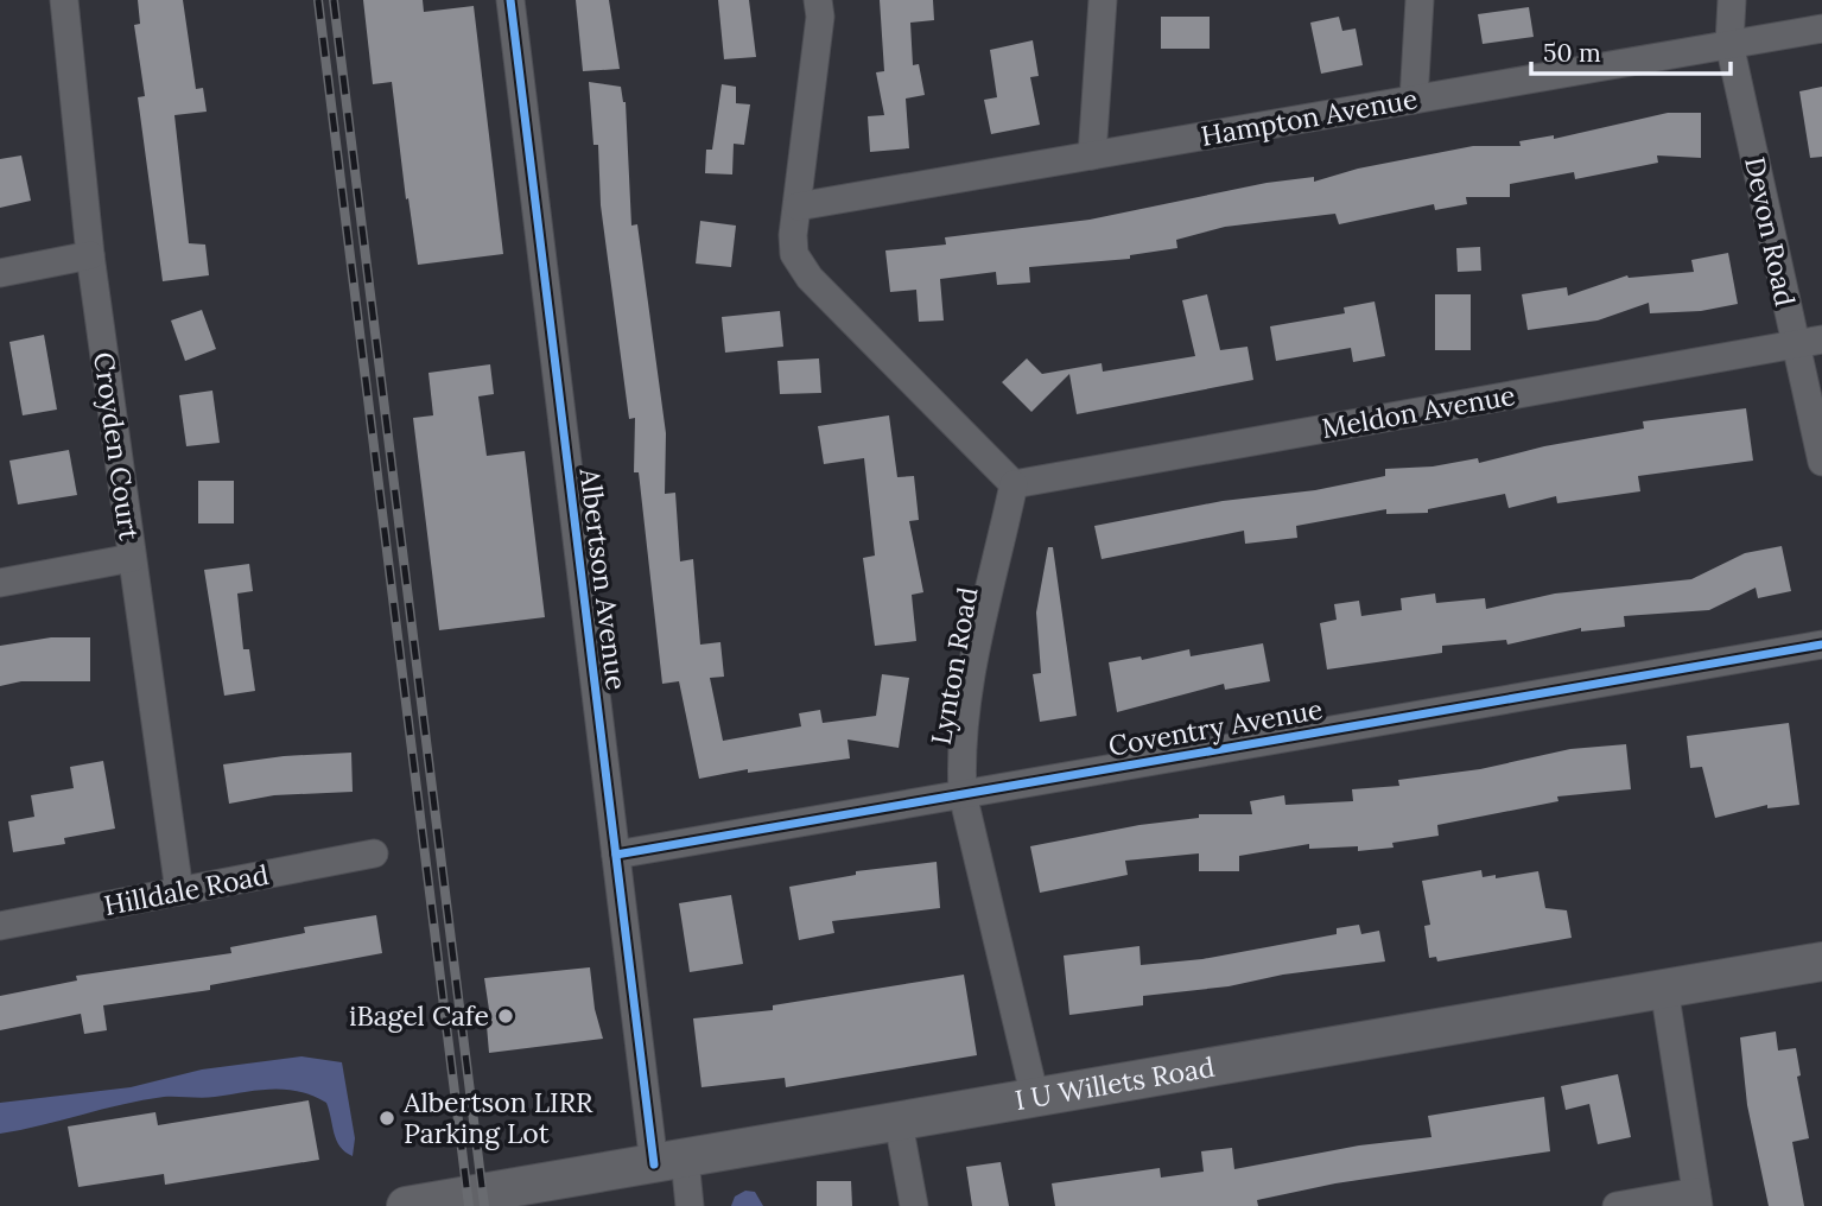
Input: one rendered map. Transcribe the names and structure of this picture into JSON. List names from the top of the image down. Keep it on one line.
{"streets":{"main road":["I U Willets Road"],"street":["Hampton Avenue","Devon Road","Meldon Avenue","Croyden Court","Albertson Avenue","Lynton Road","Coventry Avenue","Hilldale Road"]},"crossings":[["Hampton Avenue","Devon Road"],["Devon Road","Meldon Avenue"],["Meldon Avenue","Lynton Road"],["Croyden Court","Hilldale Road"],["Albertson Avenue","Coventry Avenue"],["Albertson Avenue","I U Willets Road"],["Lynton Road","Coventry Avenue"],["Lynton Road","I U Willets Road"]],"places":["iBagel Cafe","Albertson LIRR Parking Lot"],"scale_bar":"50 m"}
